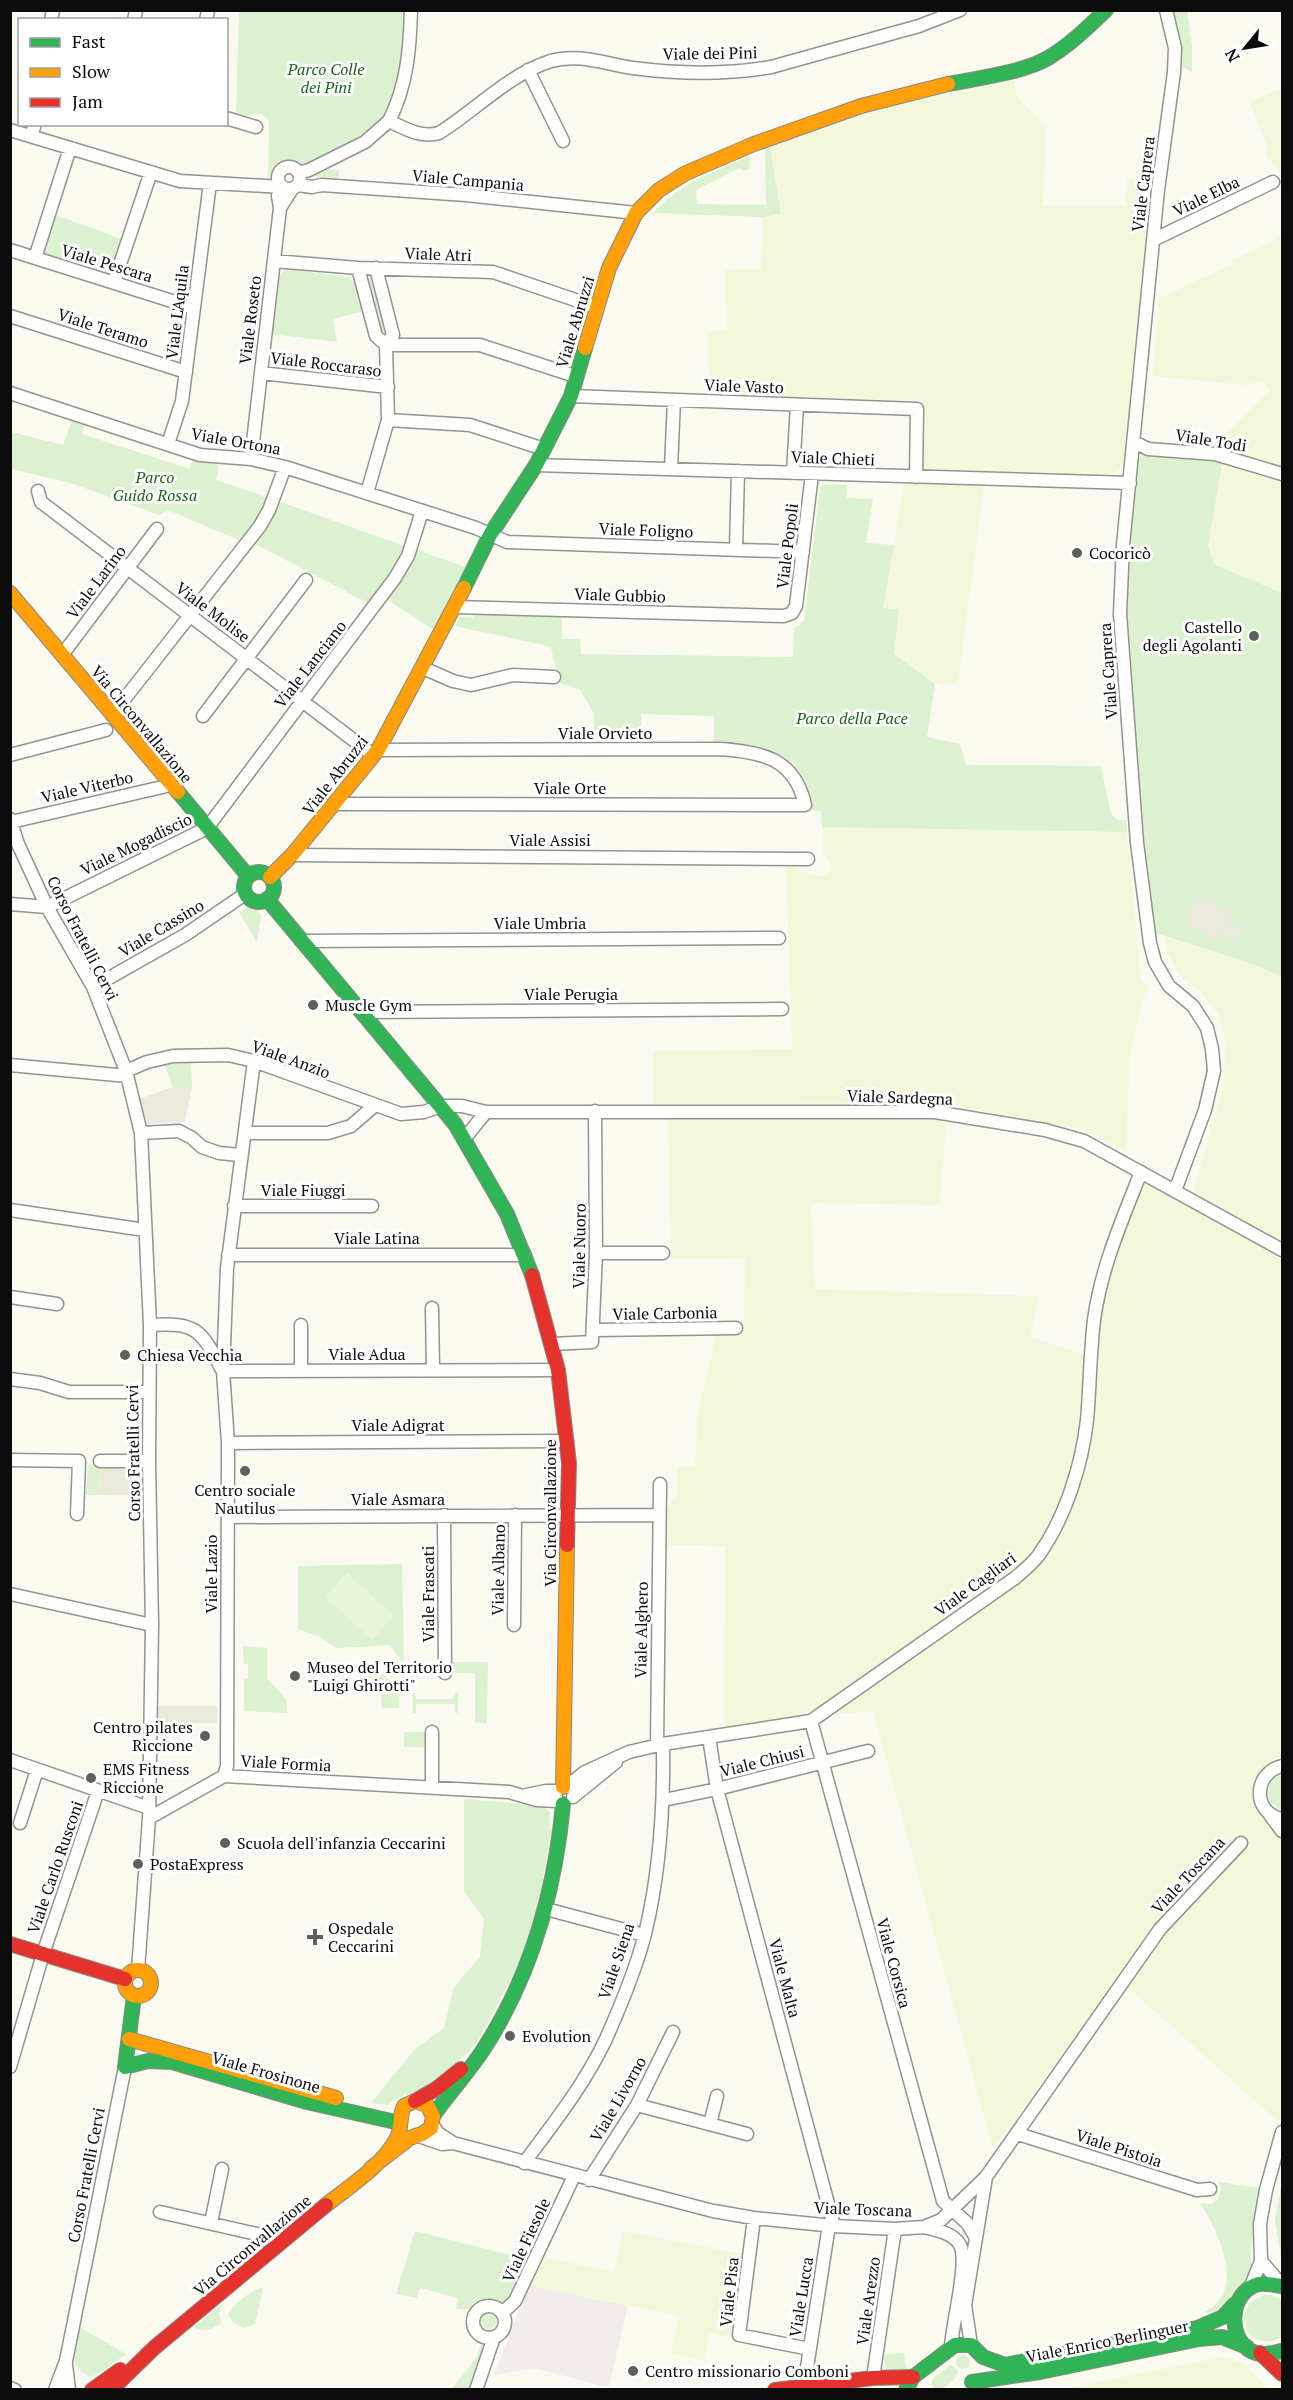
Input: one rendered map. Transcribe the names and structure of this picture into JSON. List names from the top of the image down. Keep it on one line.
{"streets":{"main road":["Viale Abruzzi","Via Circonvallazione","Corso Fratelli Cervi","Viale Frosinone","Viale Enrico Berlinguer"],"street":["Viale dei Pini","Viale Campania","Viale Caprera","Viale Elba","Viale Atri","Viale Pescara","Viale L'Aquila","Viale Roseto","Viale Teramo","Viale Roccaraso","Viale Vasto","Viale Todi","Viale Ortona","Viale Chieti","Viale Foligno","Viale Popoli","Viale Larino","Viale Gubbio","Viale Molise","Viale Lanciano","Viale Orvieto","Viale Viterbo","Viale Orte","Viale Assisi","Viale Mogadiscio","Viale Umbria","Viale Cassino","Viale Perugia","Viale Anzio","Viale Sardegna","Viale Fiuggi","Viale Latina","Viale Nuoro","Viale Carbonia","Viale Adua","Viale Adigrat","Viale Asmara","Viale Albano","Viale Lazio","Viale Cagliari","Viale Frascati","Viale Alghero","Viale Chiusi","Viale Formia","Viale Carlo Rusconi","Viale Toscana","Viale Siena","Viale Corsica","Viale Malta","Viale Livorno","Viale Pistoia","Viale Fiesole","Viale Pisa","Viale Lucca","Viale Arezzo"]},"crossings":[["Viale Campania","Viale Roseto"],["Viale Campania","Viale Abruzzi"],["Viale Caprera","Viale Elba"],["Viale Caprera","Viale Todi"],["Viale Caprera","Viale Chieti"],["Viale Caprera","Viale Sardegna"],["Viale Atri","Viale Roseto"],["Viale Atri","Viale Abruzzi"],["Viale Pescara","Viale L'Aquila"],["Viale L'Aquila","Viale Teramo"],["Viale L'Aquila","Viale Ortona"],["Viale Roseto","Viale Roccaraso"],["Viale Roseto","Viale Ortona"],["Viale Abruzzi","Viale Vasto"],["Viale Abruzzi","Viale Ortona"],["Viale Abruzzi","Viale Chieti"],["Viale Abruzzi","Viale Foligno"],["Viale Abruzzi","Viale Gubbio"],["Viale Abruzzi","Viale Molise"],["Viale Abruzzi","Via Circonvallazione"],["Viale Abruzzi","Viale Orvieto"],["Viale Abruzzi","Viale Orte"],["Viale Abruzzi","Viale Assisi"],["Viale Abruzzi","Viale Cassino"],["Viale Vasto","Viale Chieti"],["Viale Ortona","Viale Foligno"],["Viale Ortona","Viale Lanciano"],["Viale Chieti","Viale Popoli"],["Viale Foligno","Viale Popoli"],["Viale Popoli","Viale Gubbio"],["Viale Larino","Viale Molise"],["Viale Larino","Via Circonvallazione"],["Viale Molise","Viale Lanciano"],["Viale Molise","Viale Orvieto"],["Viale Lanciano","Via Circonvallazione"],["Viale Lanciano","Viale Mogadiscio"],["Via Circonvallazione","Viale Viterbo"],["Via Circonvallazione","Viale Mogadiscio"],["Via Circonvallazione","Viale Umbria"],["Via Circonvallazione","Viale Cassino"],["Via Circonvallazione","Viale Perugia"],["Via Circonvallazione","Viale Anzio"],["Via Circonvallazione","Viale Sardegna"],["Via Circonvallazione","Viale Latina"],["Via Circonvallazione","Viale Adua"],["Via Circonvallazione","Viale Adigrat"],["Via Circonvallazione","Viale Asmara"],["Via Circonvallazione","Viale Cagliari"],["Via Circonvallazione","Viale Formia"],["Via Circonvallazione","Viale Toscana"],["Via Circonvallazione","Viale Frosinone"],["Viale Orvieto","Viale Orte"],["Viale Viterbo","Corso Fratelli Cervi"],["Viale Mogadiscio","Corso Fratelli Cervi"],["Viale Cassino","Corso Fratelli Cervi"],["Corso Fratelli Cervi","Viale Anzio"],["Corso Fratelli Cervi","Viale Lazio"],["Corso Fratelli Cervi","Viale Formia"],["Corso Fratelli Cervi","Viale Frosinone"],["Viale Anzio","Viale Sardegna"],["Viale Anzio","Viale Lazio"],["Viale Sardegna","Viale Nuoro"],["Viale Sardegna","Viale Cagliari"],["Viale Fiuggi","Viale Lazio"],["Viale Latina","Viale Lazio"],["Viale Nuoro","Viale Carbonia"],["Viale Adua","Viale Lazio"],["Viale Adigrat","Viale Lazio"],["Viale Asmara","Viale Albano"],["Viale Asmara","Viale Lazio"],["Viale Asmara","Viale Frascati"],["Viale Lazio","Viale Formia"],["Viale Cagliari","Viale Alghero"],["Viale Cagliari","Viale Formia"],["Viale Cagliari","Viale Siena"],["Viale Cagliari","Viale Corsica"],["Viale Cagliari","Viale Malta"],["Viale Alghero","Viale Siena"],["Viale Chiusi","Viale Siena"],["Viale Chiusi","Viale Corsica"],["Viale Chiusi","Viale Malta"],["Viale Toscana","Viale Siena"],["Viale Toscana","Viale Corsica"],["Viale Toscana","Viale Malta"],["Viale Toscana","Viale Frosinone"],["Viale Toscana","Viale Livorno"],["Viale Toscana","Viale Pistoia"],["Viale Toscana","Viale Fiesole"],["Viale Toscana","Viale Pisa"],["Viale Toscana","Viale Lucca"],["Viale Toscana","Viale Arezzo"],["Viale Malta","Viale Lucca"],["Viale Pisa","Viale Lucca"]],"parks":["Parco Colle dei Pini","Parco Guido Rossa","Parco della Pace"],"places":{"other":["Cocoricò","Castello degli Agolanti","Muscle Gym","Chiesa Vecchia","Centro sociale Nautilus","Museo del Territorio \"Luigi Ghirotti\"","Centro pilates Riccione","EMS Fitness Riccione","Scuola dell'infanzia Ceccarini","PostaExpress","Evolution","Centro missionario Comboni"],"health":["Ospedale Ceccarini"]},"legend":["Fast","Slow","Jam"],"north":"bottom left"}
